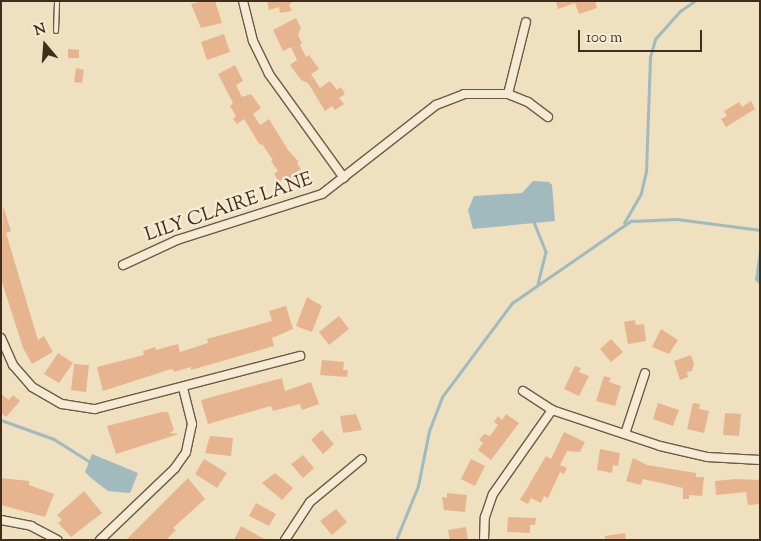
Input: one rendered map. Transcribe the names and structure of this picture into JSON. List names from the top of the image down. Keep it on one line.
{"streets":{"street":["LILY CLAIRE LANE"]},"scale_bar":"100 m","north":"top"}
